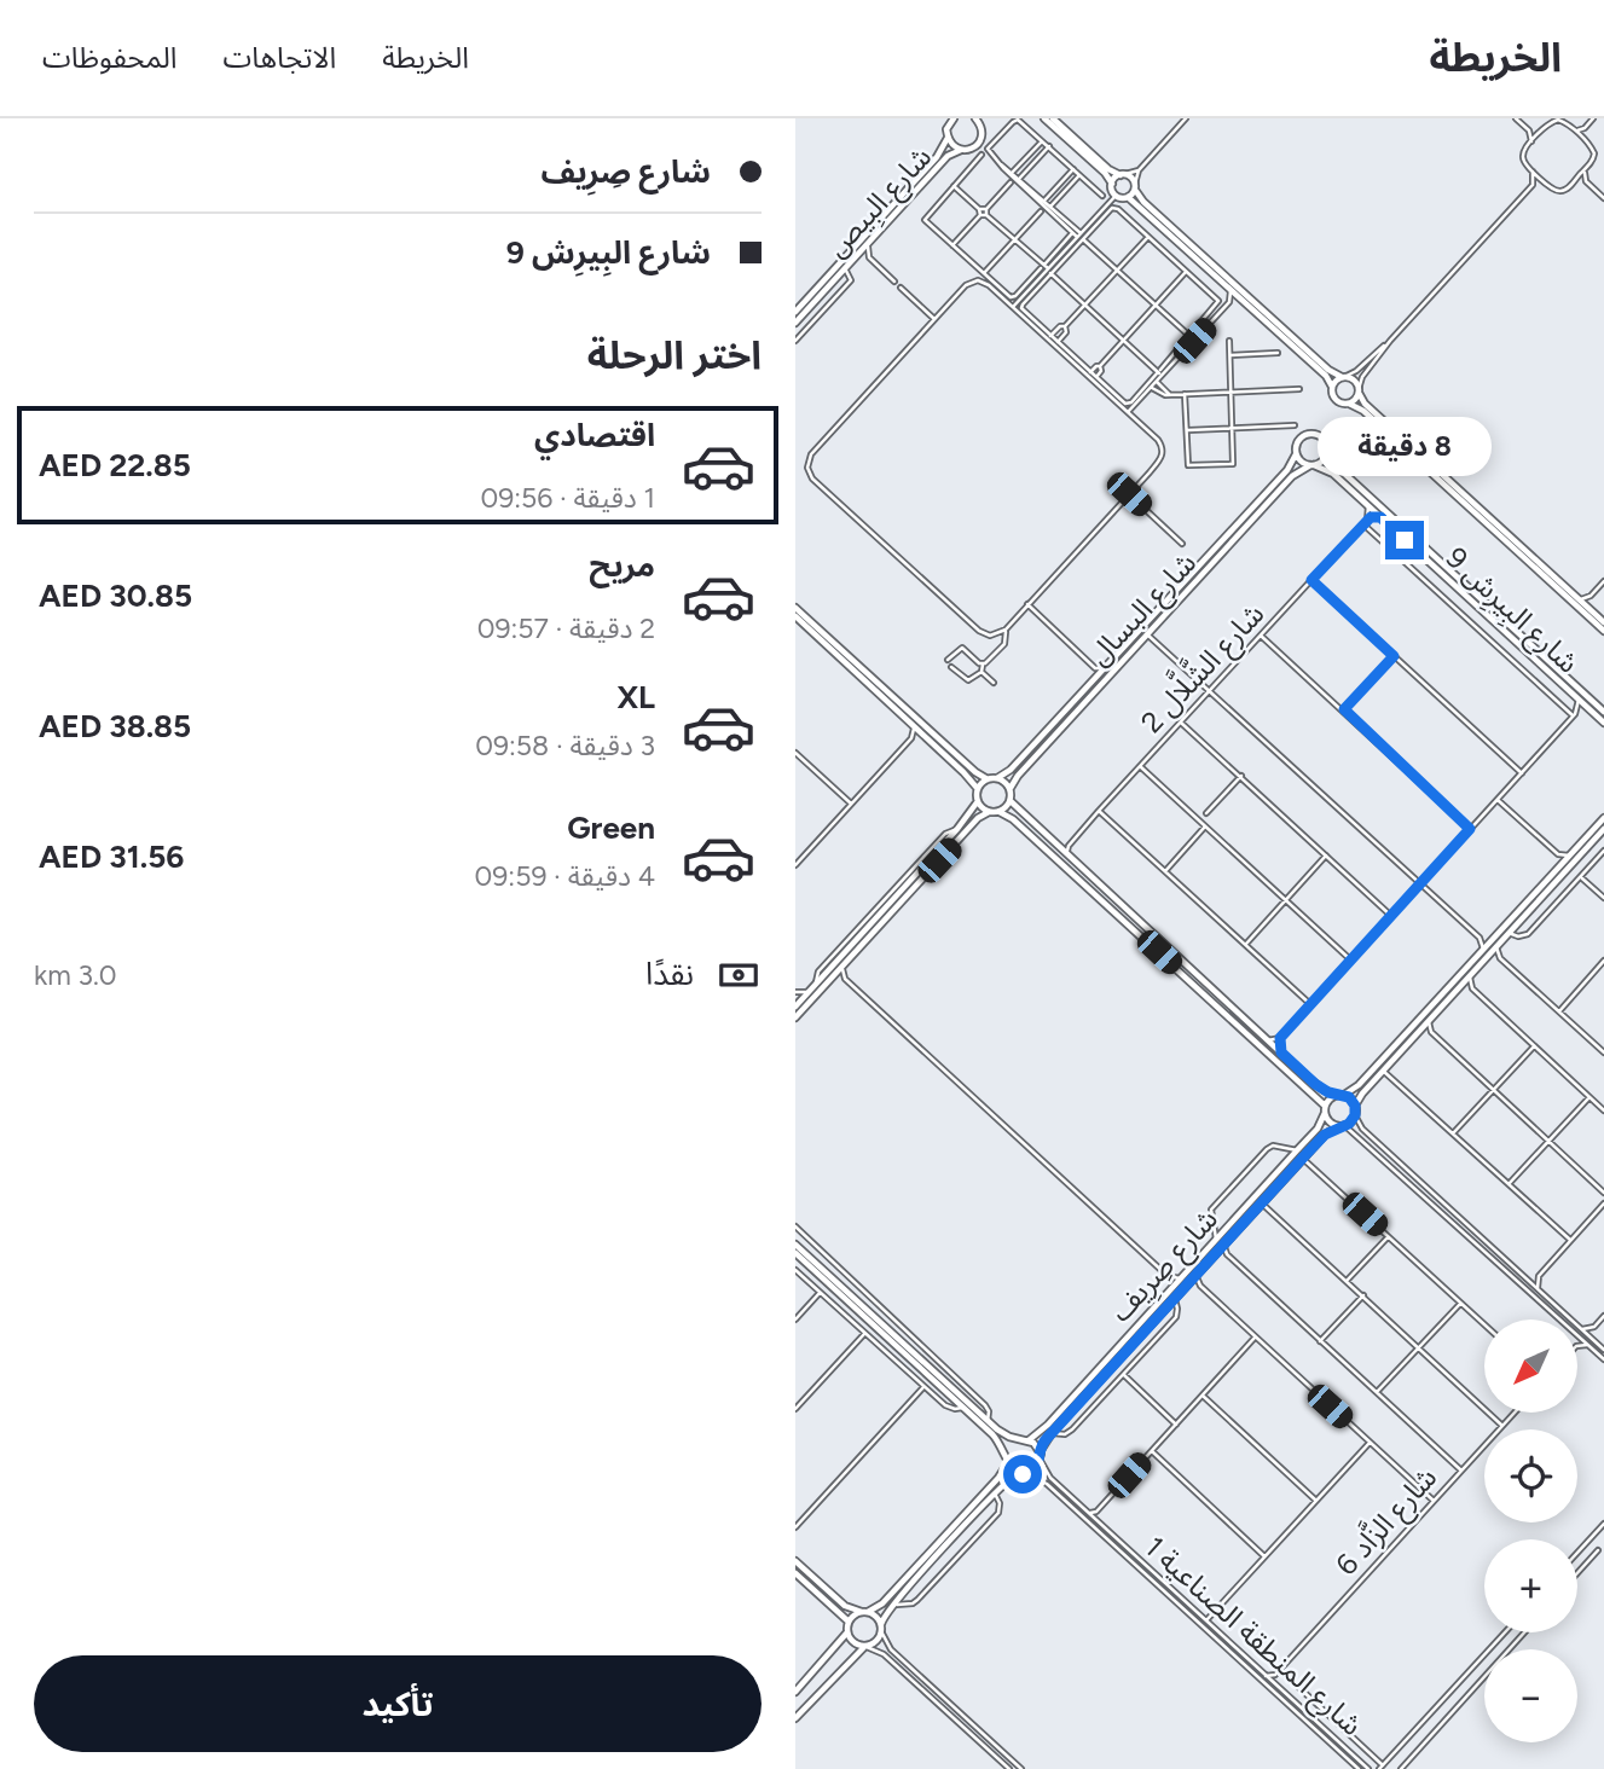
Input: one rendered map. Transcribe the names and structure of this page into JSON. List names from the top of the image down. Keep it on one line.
{"streets":{"street":["شارع البِيص","شارع البسال","شارع البِيرِش 9","شارع الشَّلَّال 2","شارع صِرِيف","شارع الزَّاد 6","شارع المنطقة الصناعية 1"]},"crossings":[["شارع البسال","شارع البِيرِش 9"],["شارع صِرِيف","شارع المنطقة الصناعية 1"]],"north":"bottom left","page":{"header":"الخريطة","nav":["الخريطة","الاتجاهات","المحفوظات"],"banner":["شارع صِرِيف","شارع البِيرِش 9"],"heading":"اختر الرحلة","list":[{"name":"اقتصادي","note":"1 دقيقة · 09:56","value":"AED 22.85"},{"name":"مريح","note":"2 دقيقة · 09:57","value":"AED 30.85"},{"name":"XL","note":"3 دقيقة · 09:58","value":"AED 38.85"},{"name":"Green","note":"4 دقيقة · 09:59","value":"AED 31.56"}],"bubble":"8 دقيقة","pay":["نقدًا","3.0 km"],"map_buttons":["+","−"],"buttons":"تأكيد"}}
